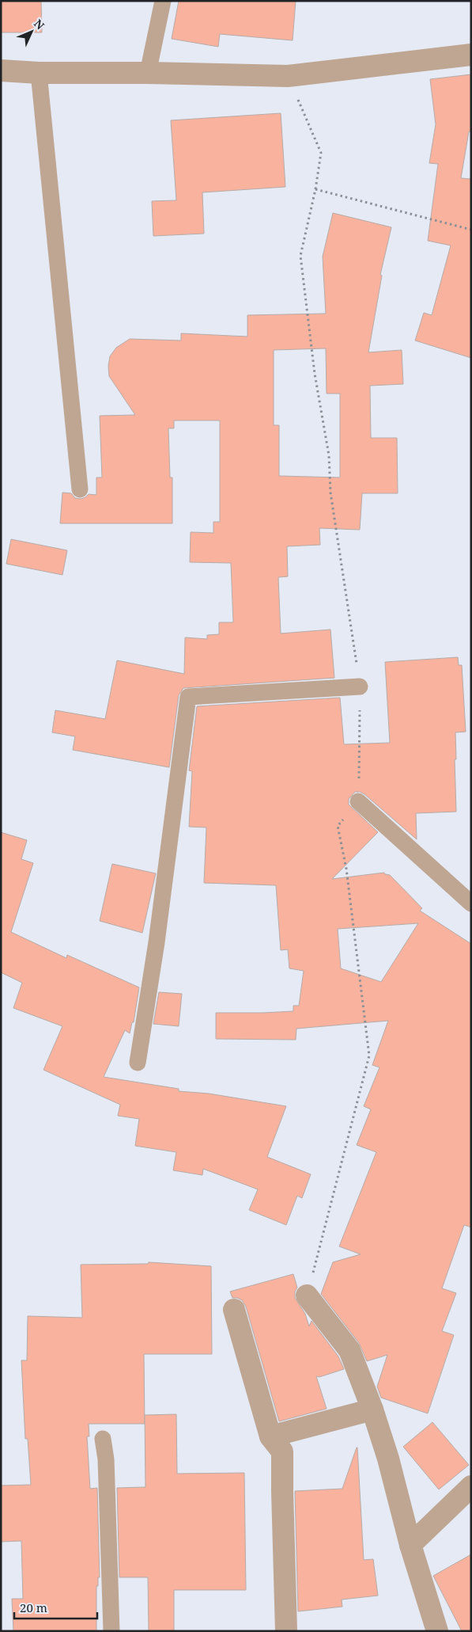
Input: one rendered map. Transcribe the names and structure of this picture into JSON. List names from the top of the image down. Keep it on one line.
{"scale_bar":"20 m","north":"top right"}
